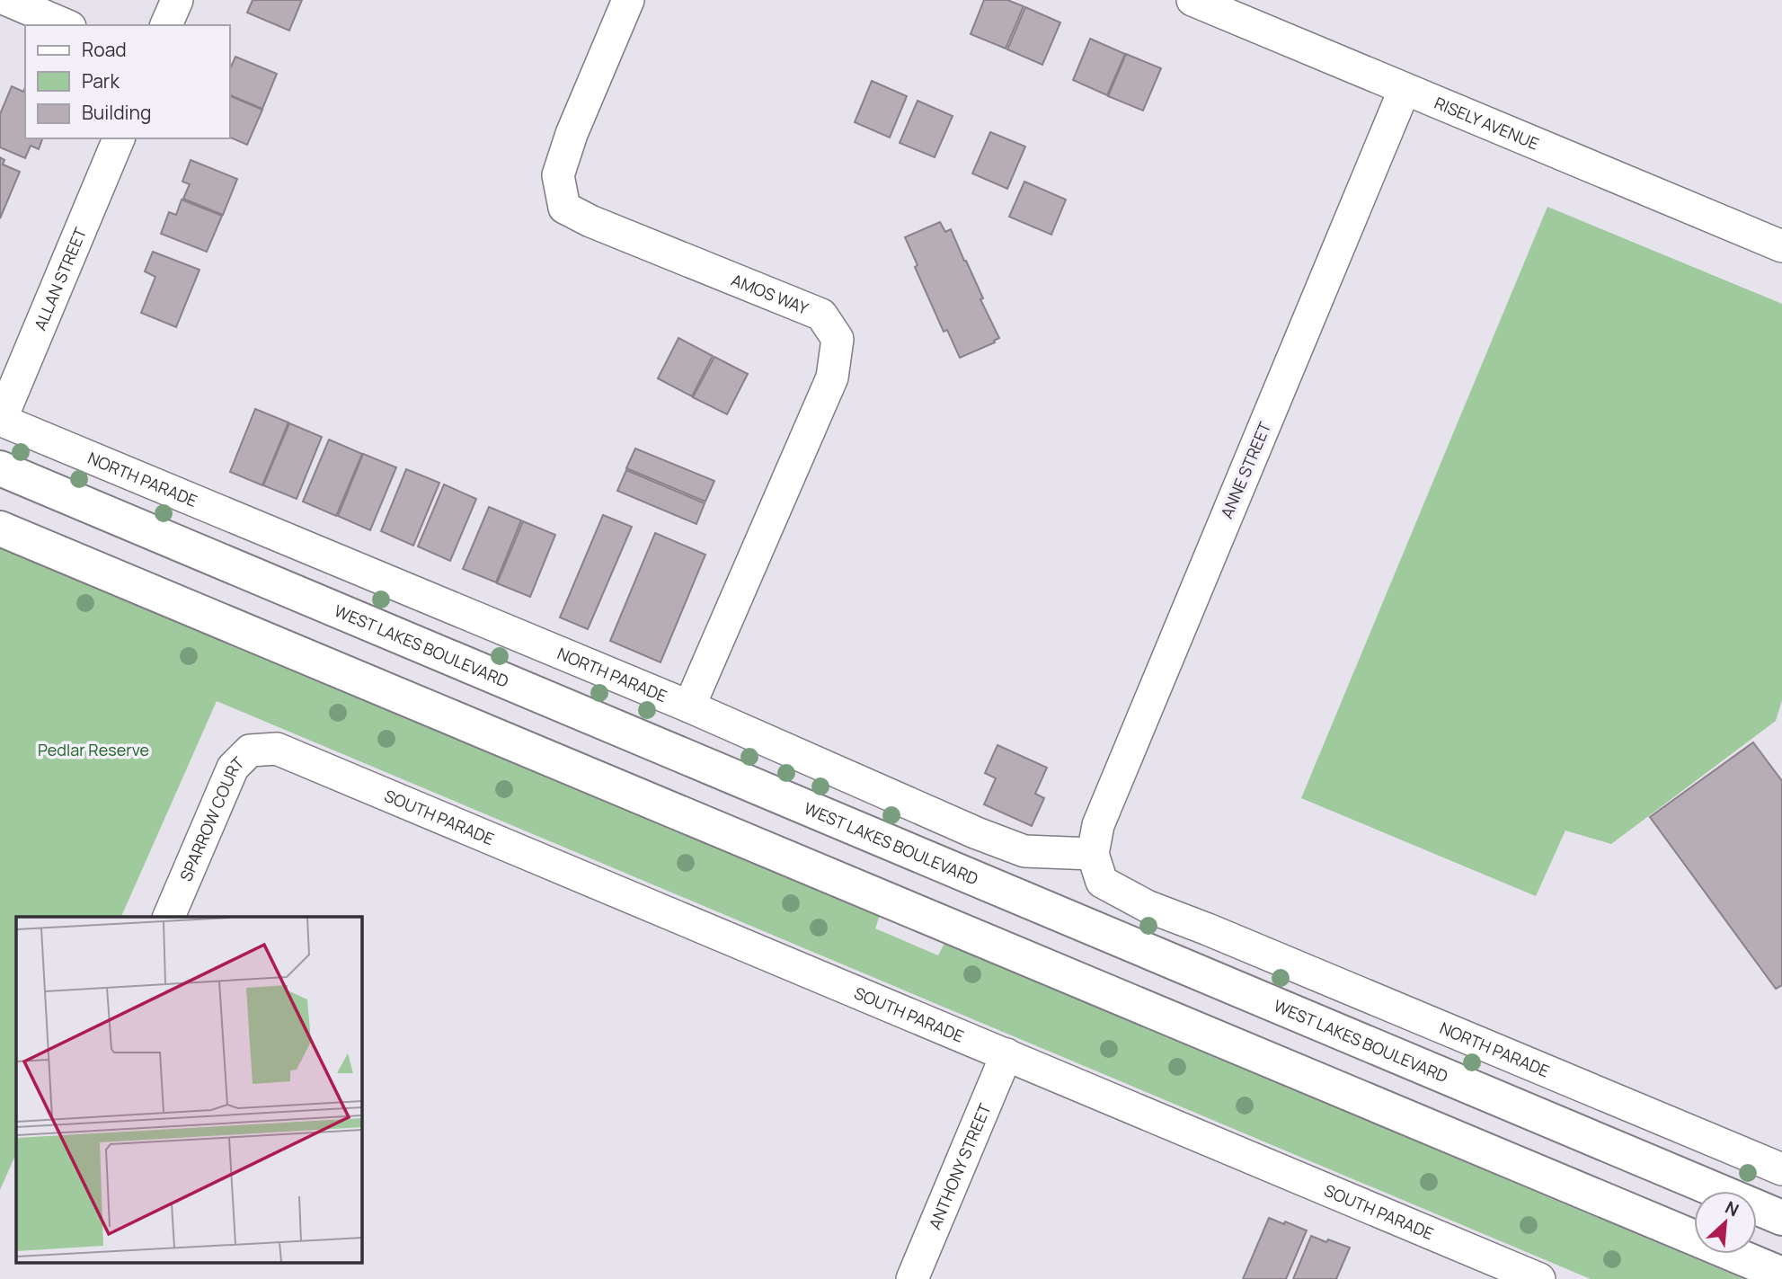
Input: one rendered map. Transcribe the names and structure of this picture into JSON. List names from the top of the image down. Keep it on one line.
{"streets":{"main road":["WEST LAKES BOULEVARD"],"street":["RISELY AVENUE","ALLAN STREET","AMOS WAY","ANNE STREET","NORTH PARADE","SOUTH PARADE","SPARROW COURT","ANTHONY STREET"]},"crossings":[["RISELY AVENUE","ANNE STREET"],["ALLAN STREET","NORTH PARADE"],["AMOS WAY","NORTH PARADE"],["ANNE STREET","NORTH PARADE"],["SOUTH PARADE","SPARROW COURT"],["SOUTH PARADE","ANTHONY STREET"]],"parks":["Pedlar Reserve"],"legend":["Road","Park","Building"],"north":"top right"}
